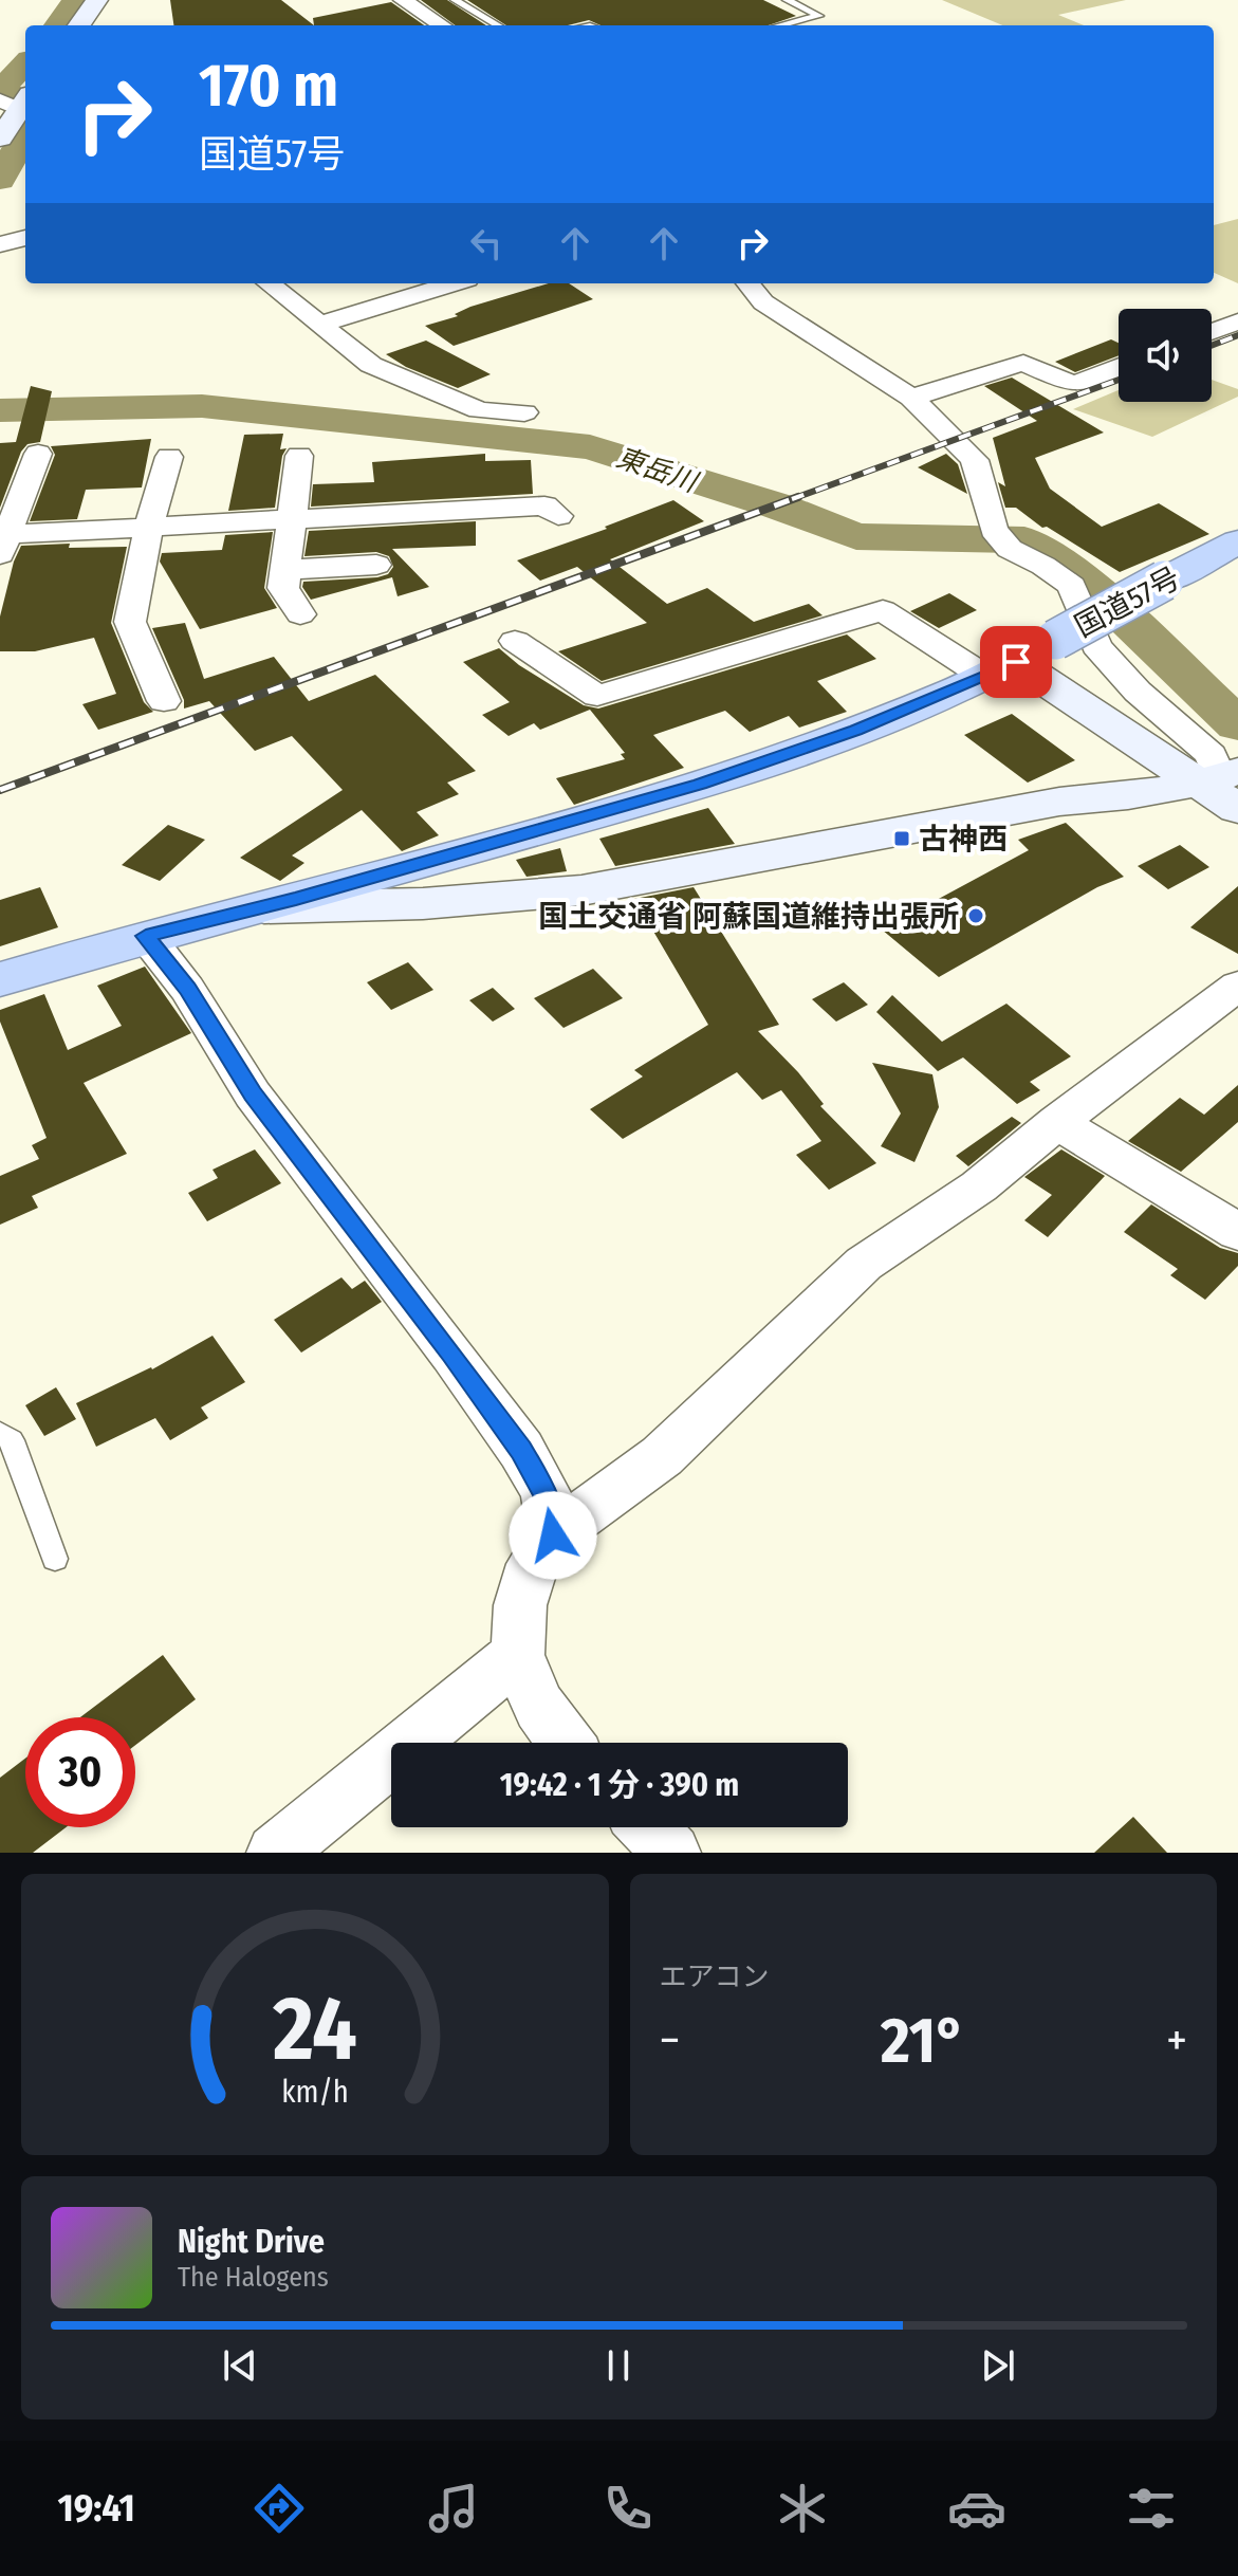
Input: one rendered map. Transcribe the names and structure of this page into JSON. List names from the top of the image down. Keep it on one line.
{"streets":{"highway":["国道57号"]},"water":["東岳川"],"places":{"transit":["古神西"],"other":["国土交通省 阿蘇国道維持出張所"]},"page":{"turn":["170 m","国道57号"],"limit":"30","trip":"19:42 · 1 分 · 390 m","tile":"エアコン","heat":["−","21°","+"],"song":["Night Drive","The Halogens"],"tabs":"19:41","gauge":["24","km/h"]}}
